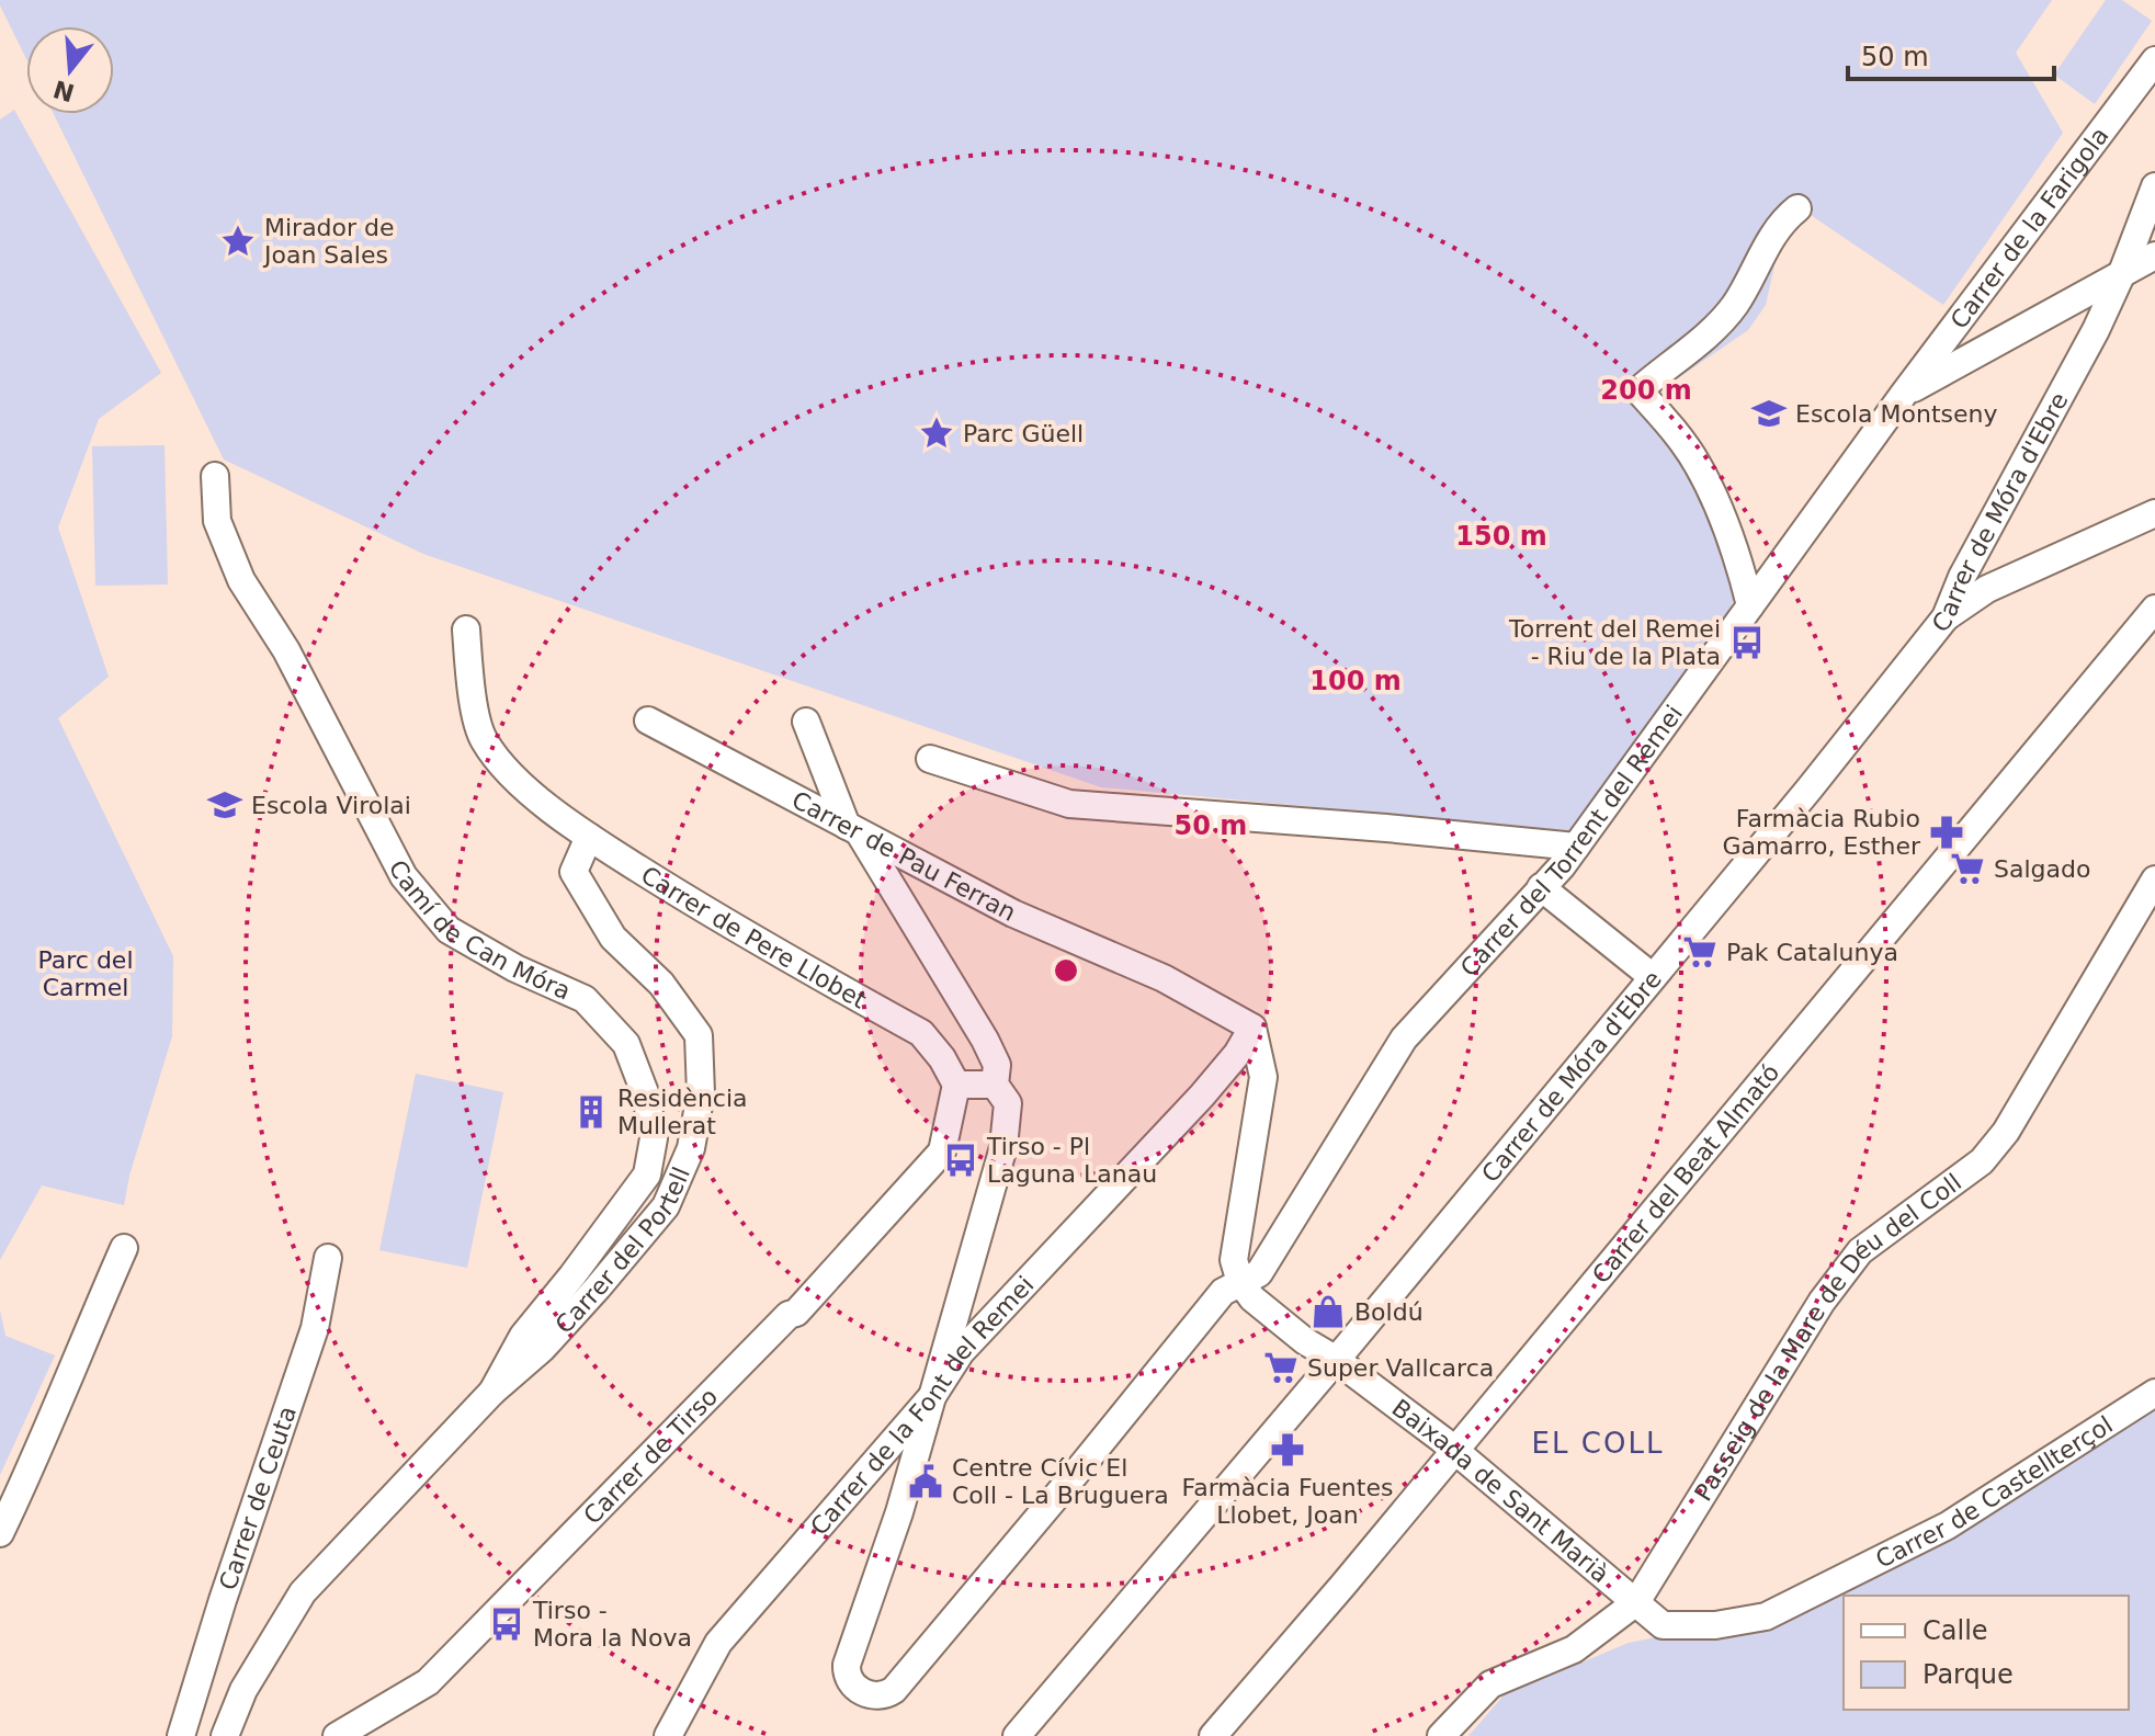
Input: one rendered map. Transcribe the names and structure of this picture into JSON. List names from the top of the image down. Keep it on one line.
{"streets":{"street":["Carrer de la Farigola","Carrer de Móra d'Ebre","Carrer del Torrent del Remei","Carrer de Pau Ferran","Camí de Can Móra","Carrer de Pere Llobet","Carrer del Beat Almató","Carrer del Portell","Passeig de la Mare de Déu del Coll","Carrer de la Font del Remei","Carrer de Tirso","Baixada de Sant Marià","Carrer de Castellterçol","Carrer de Ceuta"]},"crossings":[["Carrer de la Farigola","Carrer del Torrent del Remei"],["Carrer de Móra d'Ebre","Baixada de Sant Marià"],["Carrer del Torrent del Remei","Carrer de la Font del Remei"],["Carrer del Torrent del Remei","Baixada de Sant Marià"],["Carrer de Pau Ferran","Carrer de la Font del Remei"],["Camí de Can Móra","Carrer del Portell"],["Carrer de Pere Llobet","Carrer del Portell"],["Carrer de Pere Llobet","Carrer de Tirso"],["Carrer del Beat Almató","Baixada de Sant Marià"],["Passeig de la Mare de Déu del Coll","Baixada de Sant Marià"],["Passeig de la Mare de Déu del Coll","Carrer de Castellterçol"],["Baixada de Sant Marià","Carrer de Castellterçol"]],"districts":["EL COLL"],"parks":["Parc del Carmel"],"places":{"place":["Mirador de Joan Sales","Parc Güell"],"school or university":["Escola Montseny","Escola Virolai"],"bus stop":["Torrent del Remei - Riu de la Plata","Tirso - Pl Laguna Lanau","Tirso - Mora la Nova"],"pharmacy":["Farmàcia Rubio Gamarro, Esther","Farmàcia Fuentes Llobet, Joan"],"supermarket":["Salgado","Pak Catalunya","Super Vallcarca"],"building":["Residència Mullerat"],"shop":["Boldú"],"public building":["Centre Cívic El Coll - La Bruguera"]},"legend":["Calle","Parque"],"scale_bar":"50 m","north":"bottom","rings":["200 m","150 m","100 m","50 m"]}
